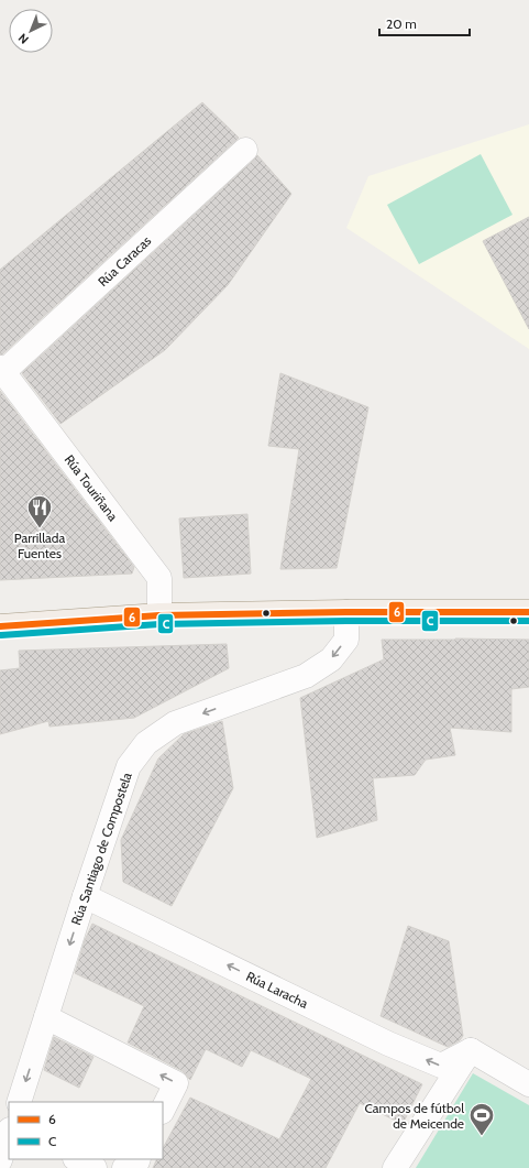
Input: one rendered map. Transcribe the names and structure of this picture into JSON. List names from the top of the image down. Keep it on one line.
{"streets":{"street":["Rúa Caracas","Rúa Touriñana","Rúa Santiago de Compostela","Rúa Laracha"]},"crossings":[["Rúa Caracas","Rúa Touriñana"],["Rúa Santiago de Compostela","Rúa Laracha"]],"one_way":["Rúa Santiago de Compostela","Rúa Laracha"],"places":{"restaurant":["Parrillada Fuentes"],"sports":["Campos de fútbol de Meicende"]},"lines":["transit line 6","transit line C"],"legend":["6","C"],"scale_bar":"20 m","north":"bottom left"}
